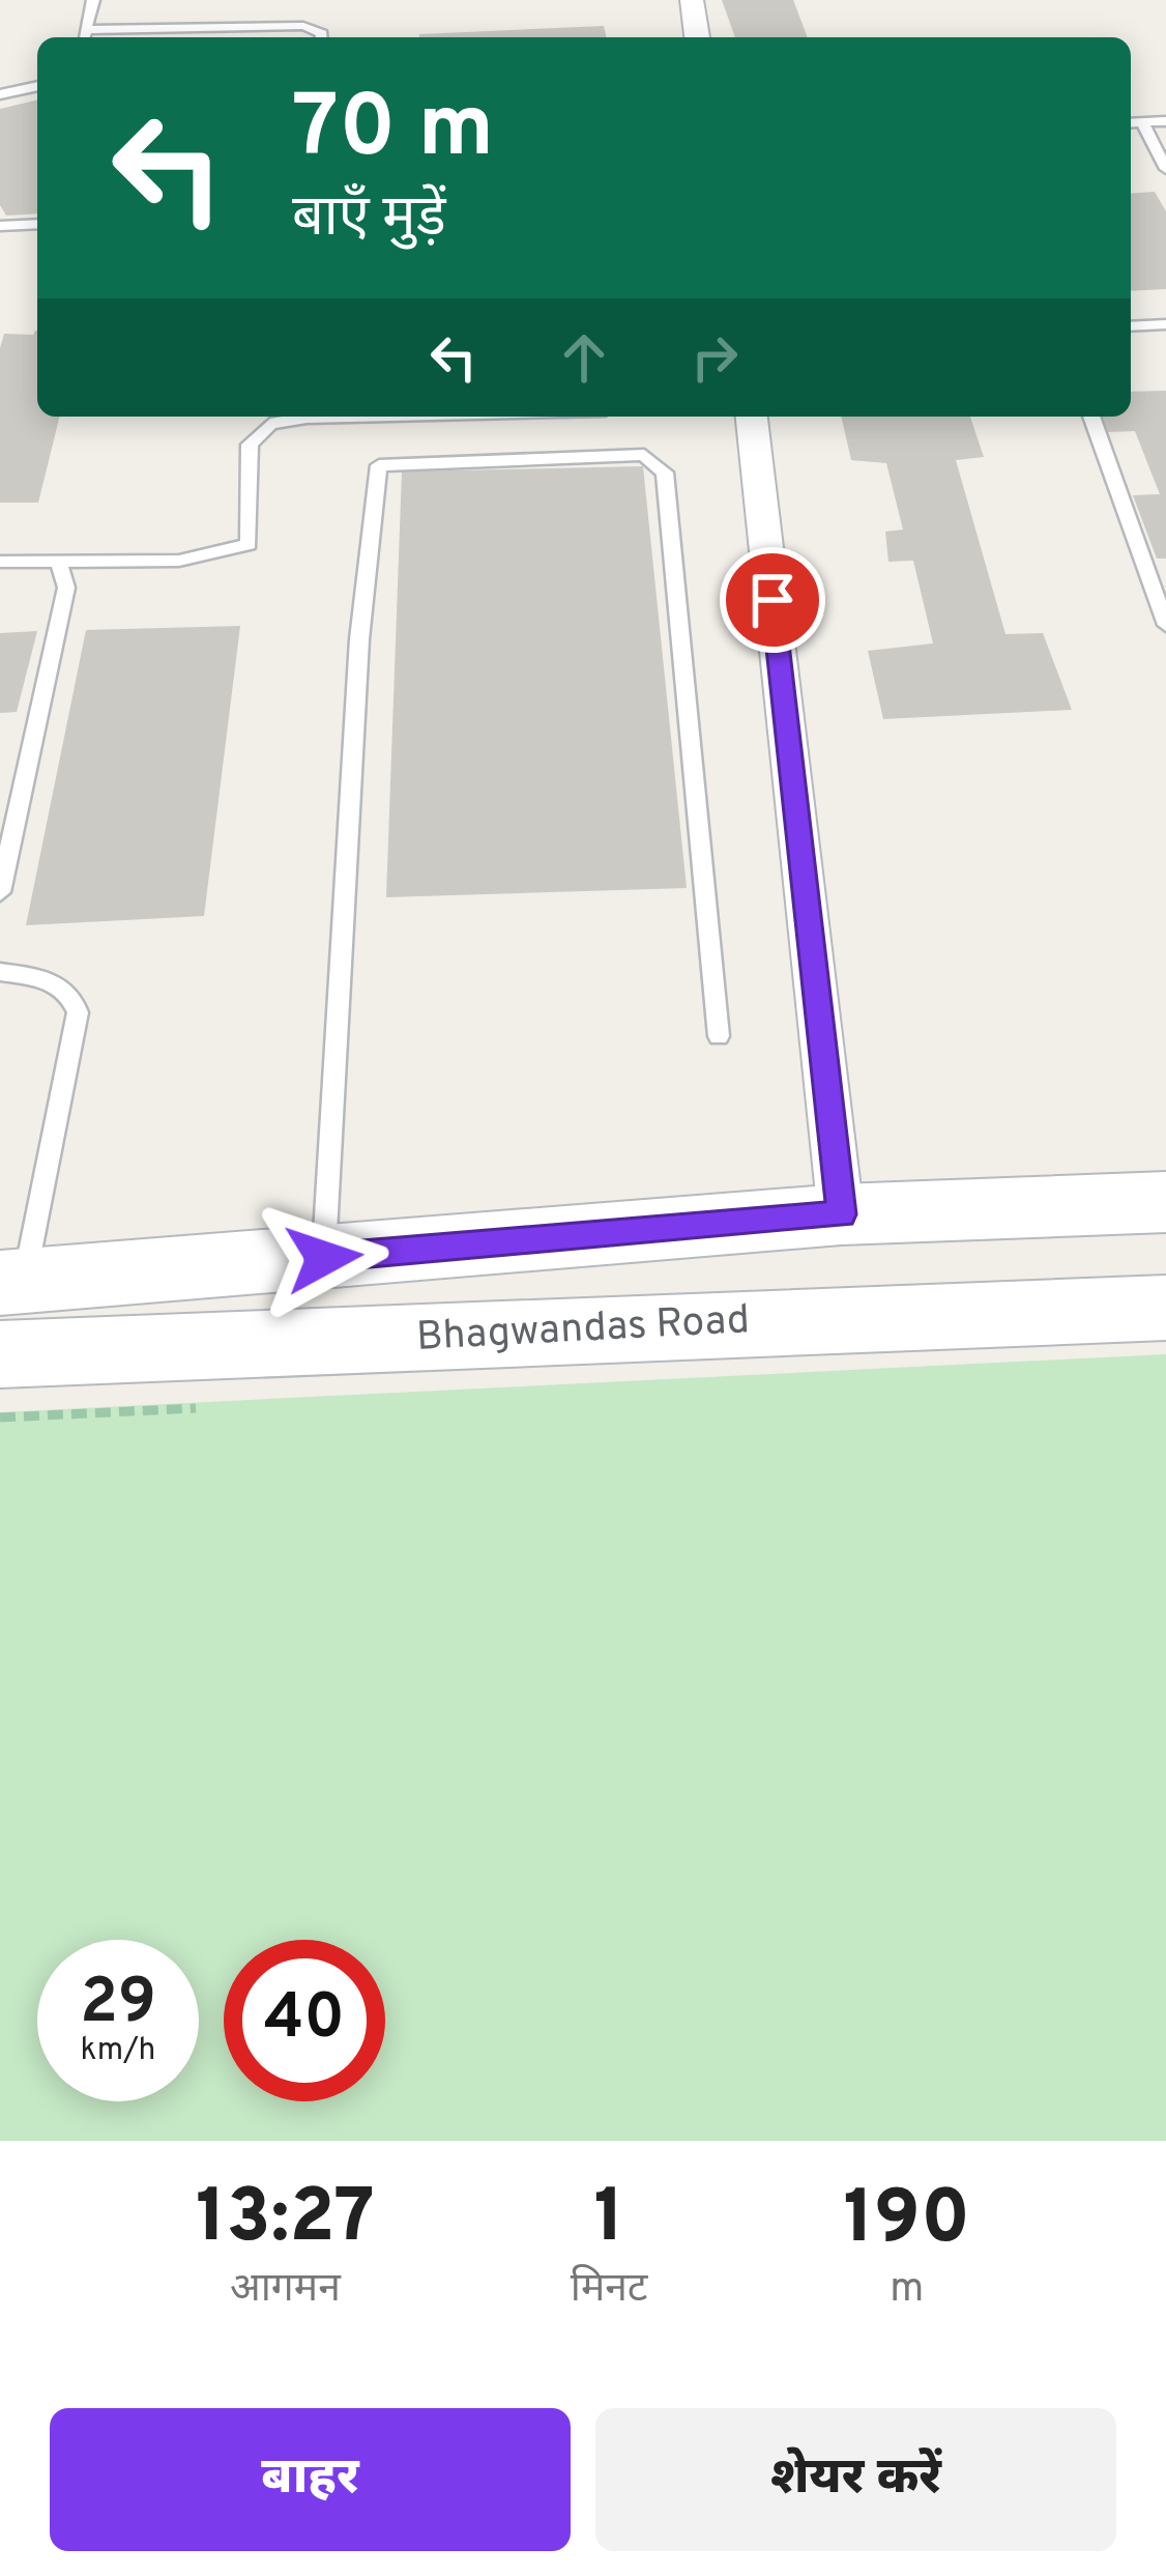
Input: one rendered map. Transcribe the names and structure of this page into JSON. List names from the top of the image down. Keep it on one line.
{"streets":{"street":["Bhagwandas Road"]},"page":{"turn":["70 m","बाएँ मुड़ें"],"speed":"29 km/h","limit":"40","eta":["13:27","आगमन","1","मिनट","190","m"],"buttons":["बाहर","शेयर करें"]}}
